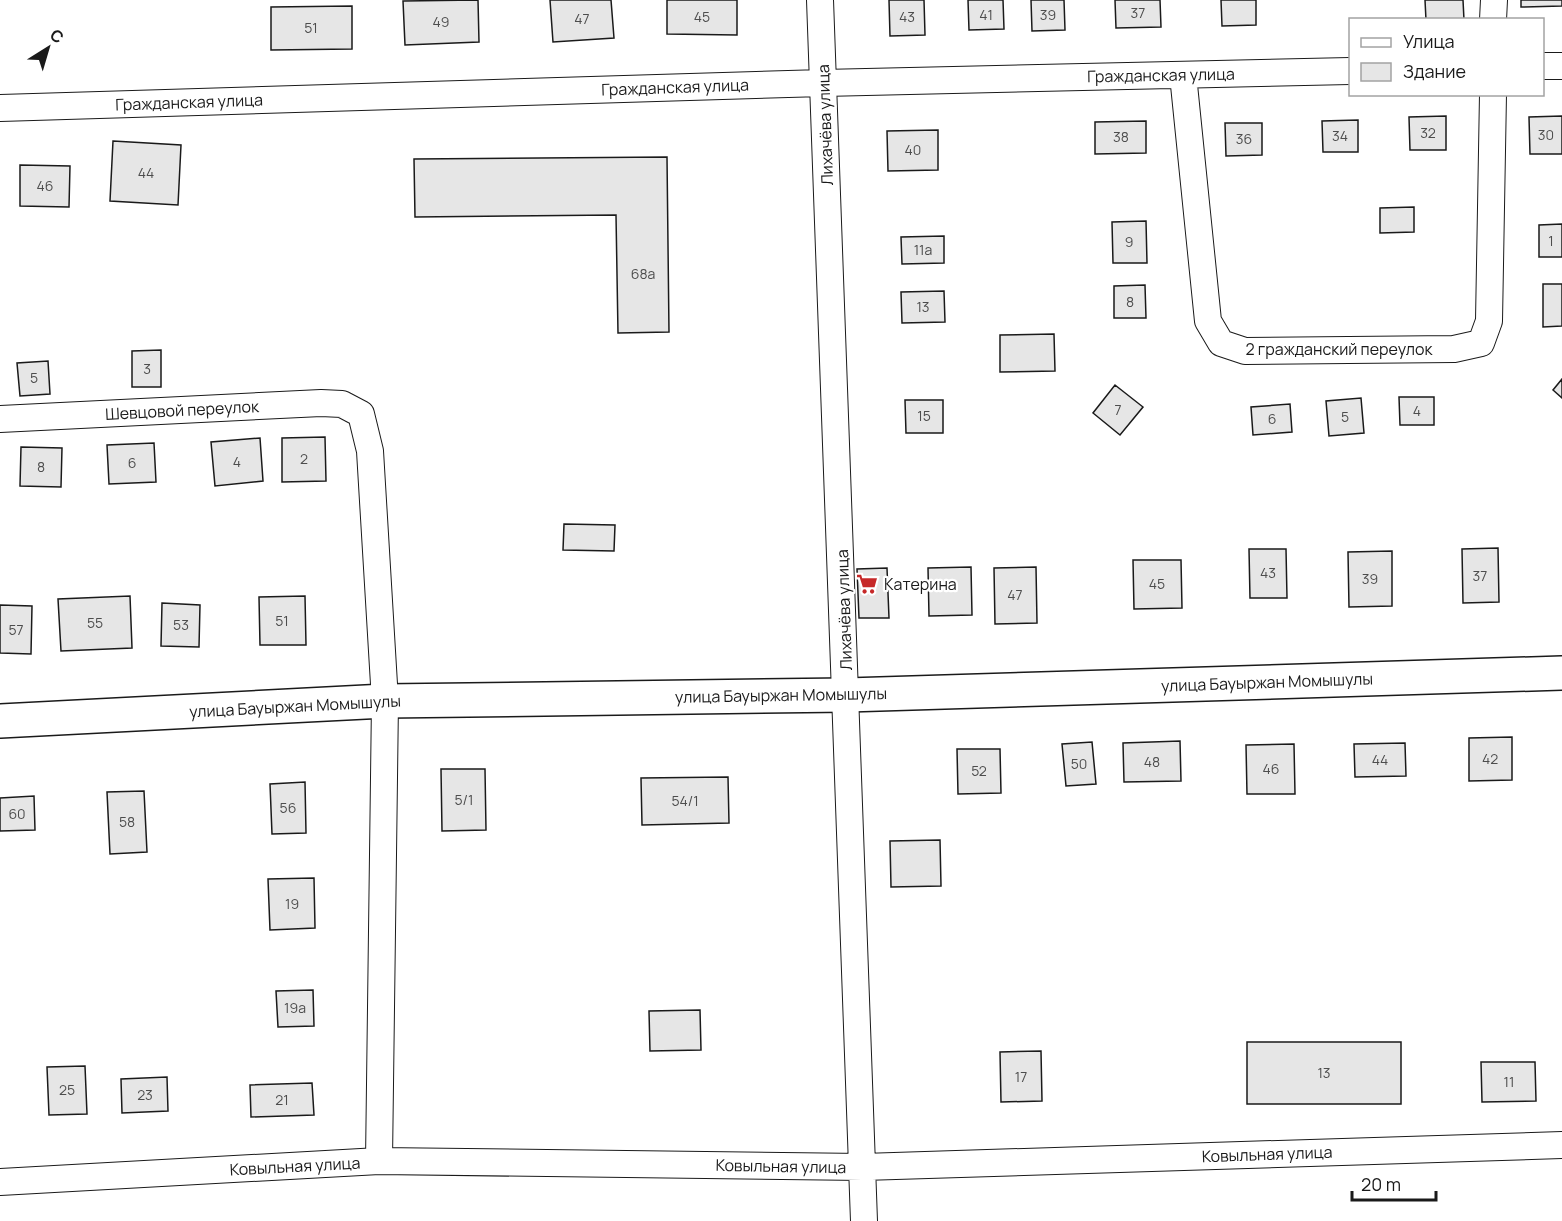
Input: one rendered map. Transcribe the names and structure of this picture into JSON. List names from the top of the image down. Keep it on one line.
{"streets":{"street":["Гражданская улица","Лихачёва улица","2 гражданский переулок","Шевцовой переулок","улица Бауыржан Момышулы","Ковыльная улица"]},"crossings":[["Гражданская улица","Лихачёва улица"],["Гражданская улица","2 гражданский переулок"],["Лихачёва улица","улица Бауыржан Момышулы"],["Лихачёва улица","Ковыльная улица"],["Шевцовой переулок","улица Бауыржан Момышулы"]],"places":{"supermarket":["Катерина"]},"house_numbers":["37","41","39","45","43","47","49","51","32","30","34","38","36","40","44","46","1","9","11а","68а","8","13","3","5","7","4","15","5","6","2","4","6","8","43","37","39","45","47","51","55","53","57","42","44","48","50","46","52","5/1","54/1","56","60","58","19","19а","13","17","11","25","23","21"],"legend":["Улица","Здание"],"scale_bar":"20 m","north":"top right"}
